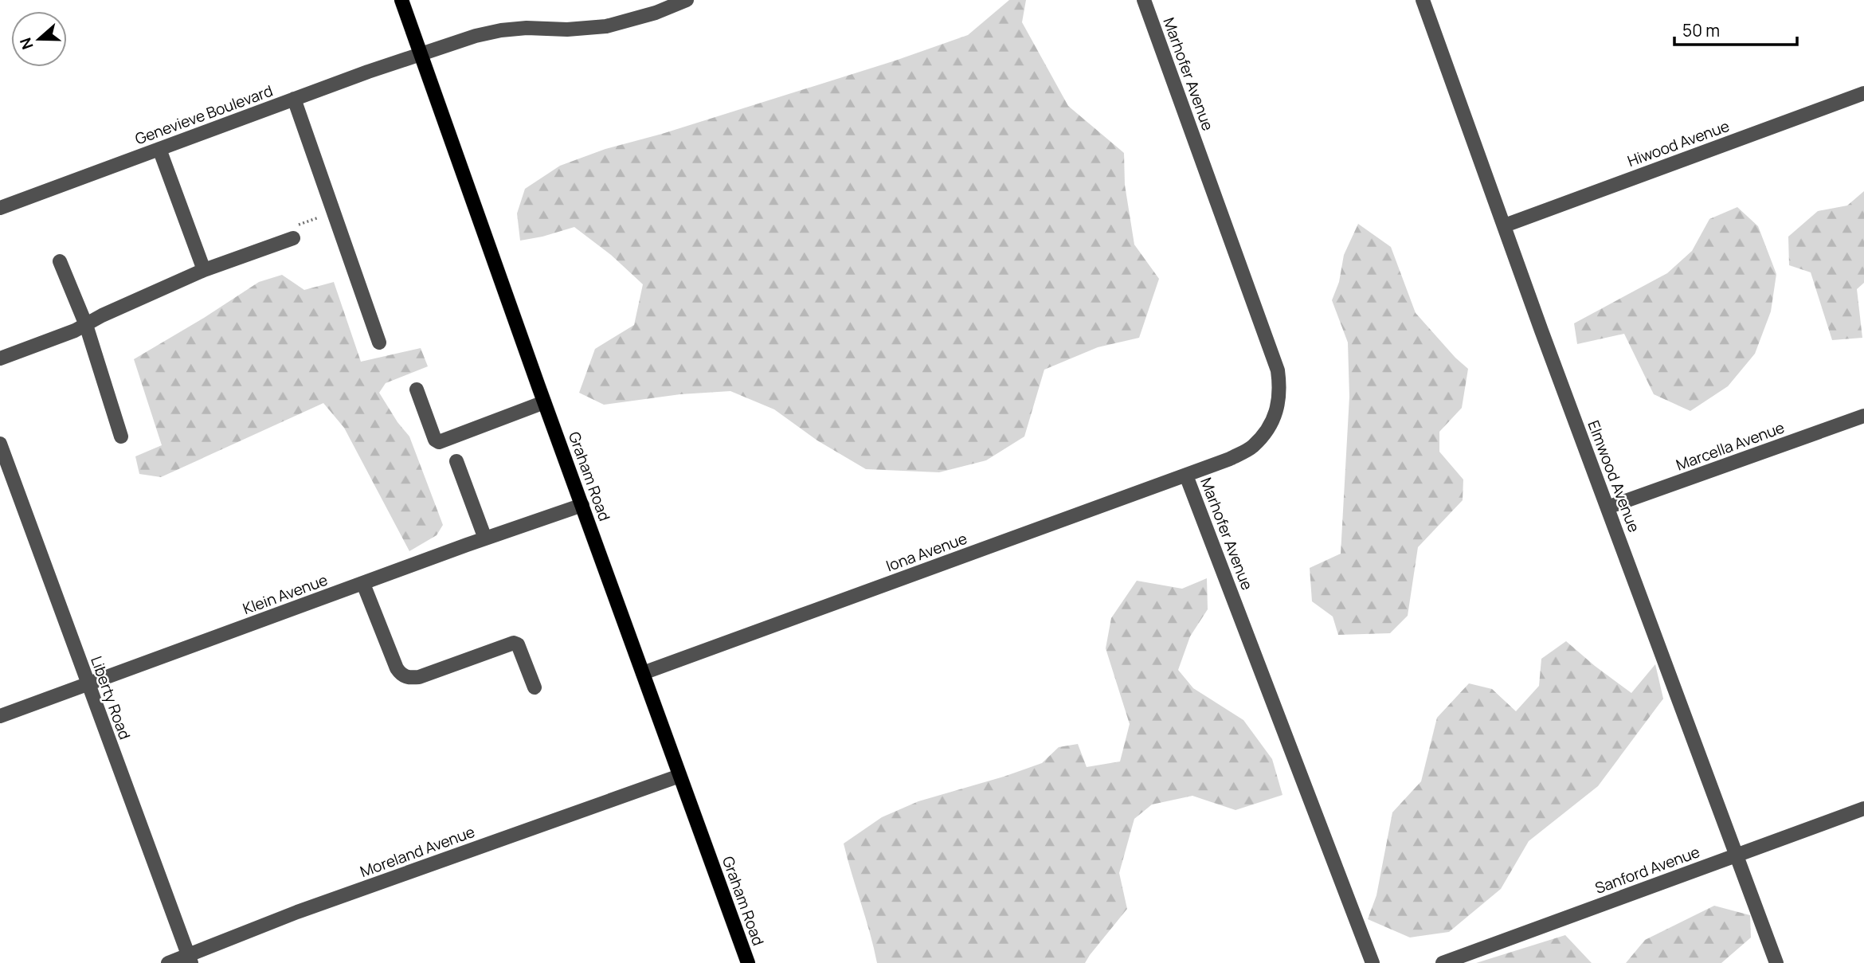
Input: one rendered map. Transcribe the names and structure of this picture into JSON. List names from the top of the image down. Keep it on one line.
{"streets":{"main road":["Graham Road"],"street":["Marhofer Avenue","Genevieve Boulevard","Hiwood Avenue","Marcella Avenue","Elmwood Avenue","Iona Avenue","Klein Avenue","Liberty Road","Moreland Avenue","Sanford Avenue"]},"crossings":[["Marhofer Avenue","Iona Avenue"],["Genevieve Boulevard","Graham Road"],["Hiwood Avenue","Elmwood Avenue"],["Marcella Avenue","Elmwood Avenue"],["Graham Road","Iona Avenue"],["Graham Road","Klein Avenue"],["Graham Road","Moreland Avenue"],["Elmwood Avenue","Sanford Avenue"],["Klein Avenue","Liberty Road"],["Liberty Road","Moreland Avenue"]],"scale_bar":"50 m","north":"left"}
